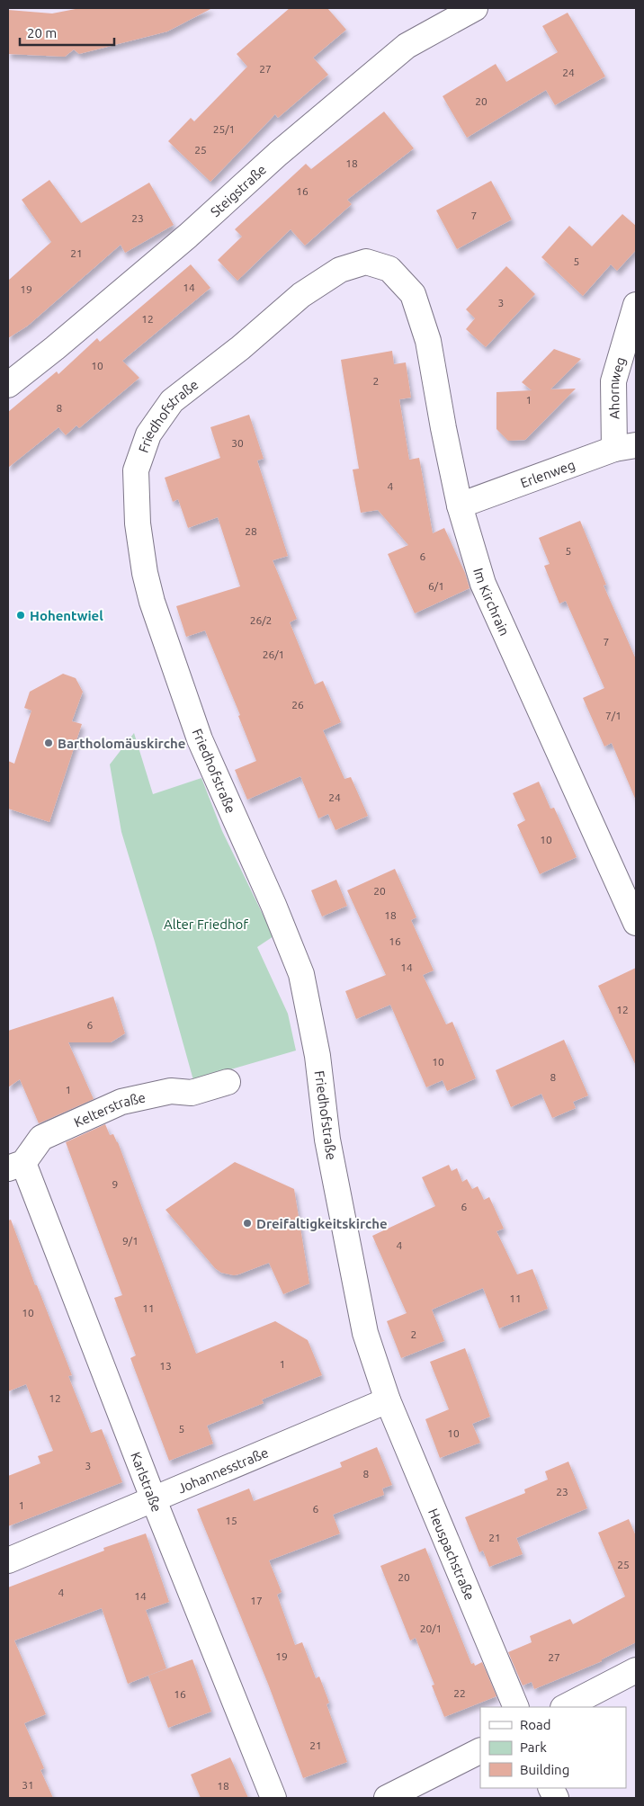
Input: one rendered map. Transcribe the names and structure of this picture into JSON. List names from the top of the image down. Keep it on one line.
{"streets":{"street":["Steigstraße","Ahornweg","Friedhofstraße","Erlenweg","Im Kirchrain","Kelterstraße","Johannesstraße","Karlstraße","Heuspachstraße"]},"crossings":[["Ahornweg","Erlenweg"],["Friedhofstraße","Im Kirchrain"],["Friedhofstraße","Johannesstraße"],["Friedhofstraße","Heuspachstraße"],["Erlenweg","Im Kirchrain"],["Kelterstraße","Karlstraße"],["Johannesstraße","Karlstraße"],["Johannesstraße","Heuspachstraße"]],"parks":["Alter Friedhof"],"places":["Hohentwiel","Bartholomäuskirche","Dreifaltigkeitskirche"],"house_numbers":["27","24","20","25/1","25","18","16","7","23","21","5","14","19","3","12","10","2","1","8","30","4","28","5","6","6/1","26/2","7","26/1","26","7/1","24","10","20","18","16","14","12","6","10","8","1","9","6","9/1","4","11","11","10","2","1","13","12","5","10","3","8","23","1","6","15","21","25","20","4","14","17","20/1","19","27","22","16","21","31","18"],"legend":["Road","Park","Building"],"scale_bar":"20 m"}
